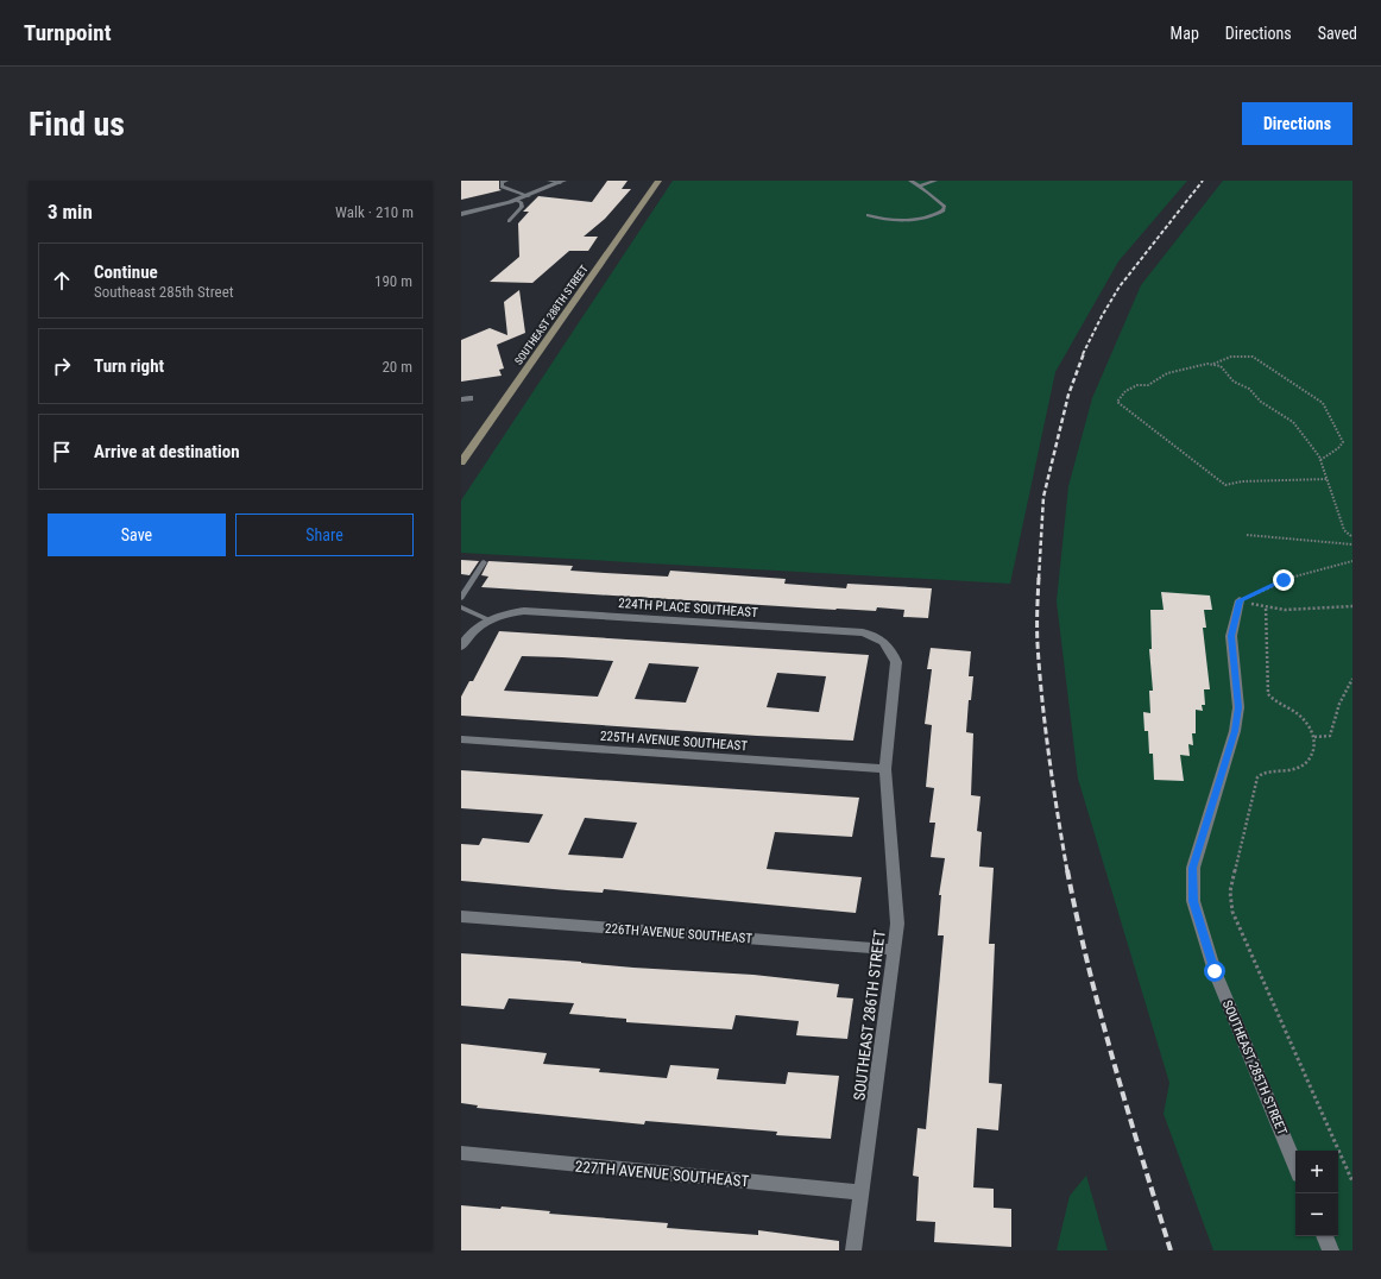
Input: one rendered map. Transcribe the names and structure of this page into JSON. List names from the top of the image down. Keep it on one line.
{"streets":{"street":["SOUTHEAST 288TH STREET","224TH PLACE SOUTHEAST","225TH AVENUE SOUTHEAST","226TH AVENUE SOUTHEAST","SOUTHEAST 286TH STREET","SOUTHEAST 285TH STREET","227TH AVENUE SOUTHEAST"]},"crossings":[["224TH PLACE SOUTHEAST","SOUTHEAST 286TH STREET"],["225TH AVENUE SOUTHEAST","SOUTHEAST 286TH STREET"],["226TH AVENUE SOUTHEAST","SOUTHEAST 286TH STREET"],["SOUTHEAST 286TH STREET","227TH AVENUE SOUTHEAST"]],"page":{"header":"Turnpoint","nav":["Map","Directions","Saved"],"buttons":["Directions",["Save","Share"]],"title":"Find us","heading":["3 min","Walk · 210 m"],"list":[["Continue","Southeast 285th Street","190 m"],["Turn right","20 m"],"Arrive at destination"],"map_buttons":["+","−"]}}
